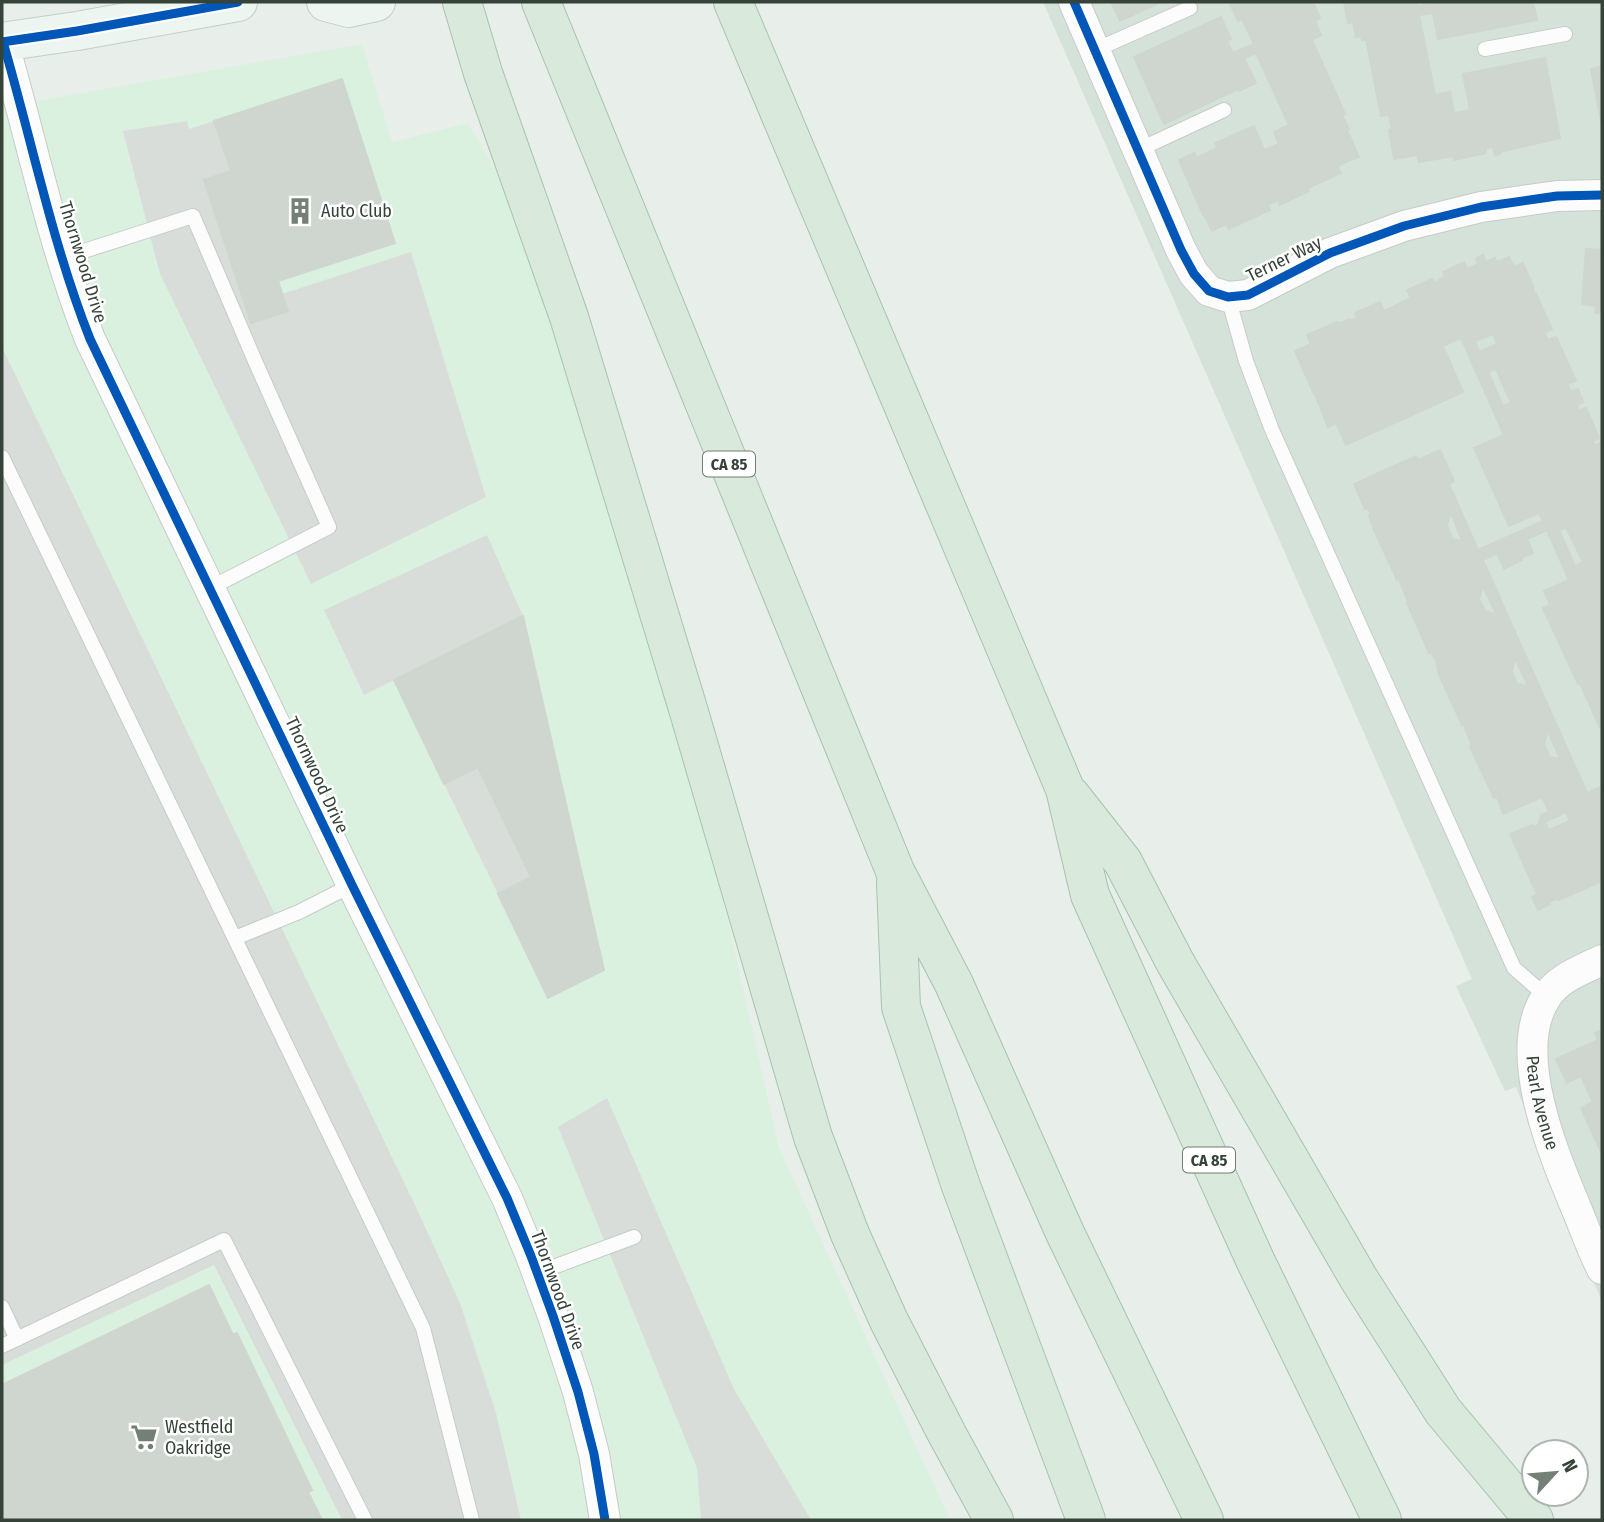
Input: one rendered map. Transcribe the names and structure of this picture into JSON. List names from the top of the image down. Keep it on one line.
{"streets":{"highway":["CA 85"],"street":["Terner Way","Thornwood Drive","Pearl Avenue"]},"places":{"building":["Auto Club"],"supermarket":["Westfield Oakridge"]},"north":"top right"}
